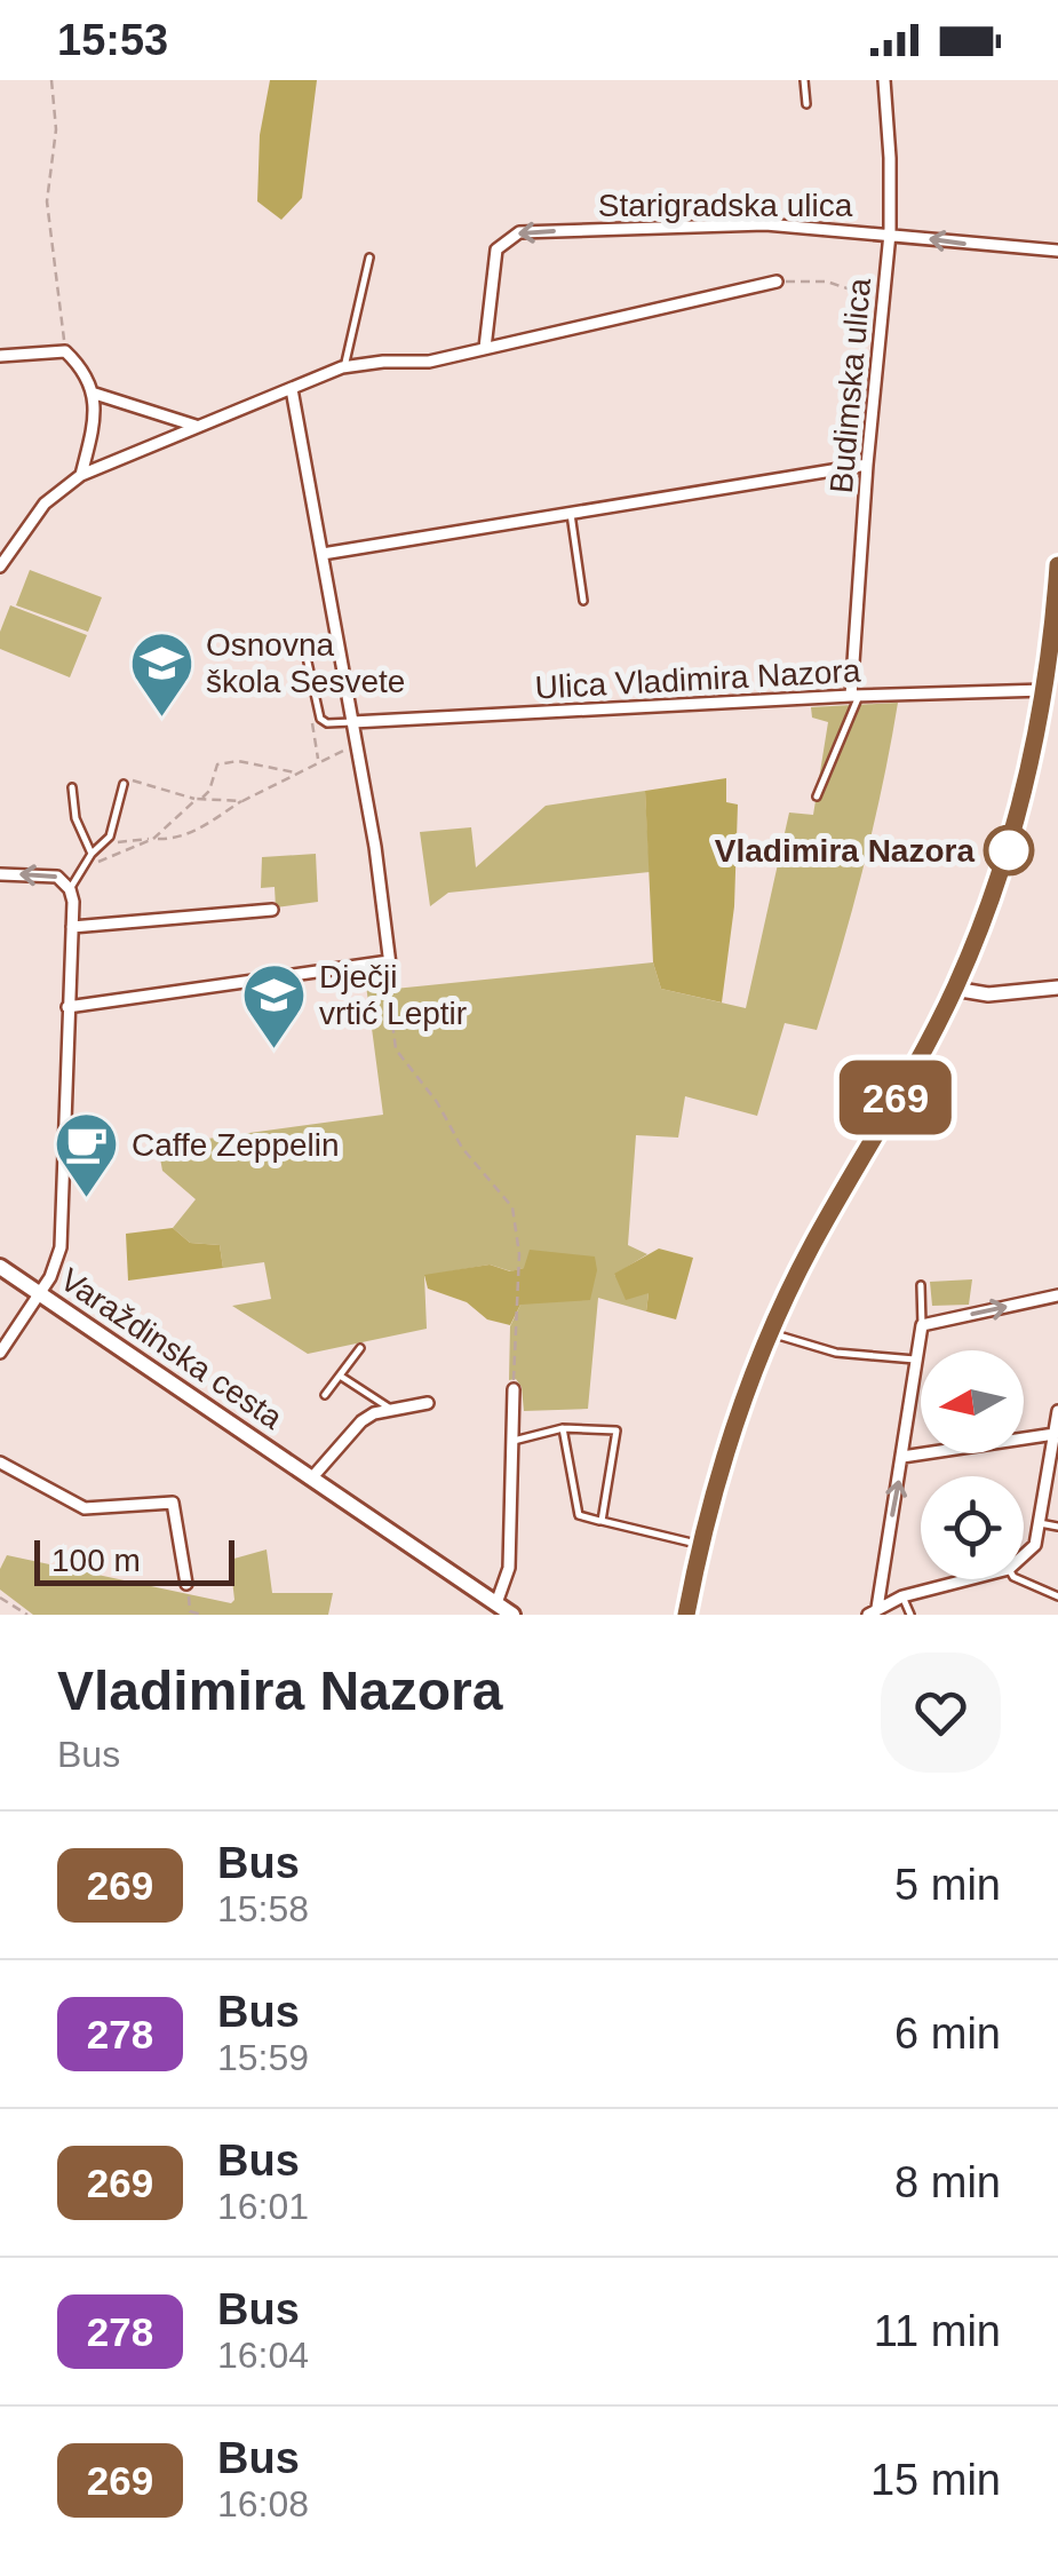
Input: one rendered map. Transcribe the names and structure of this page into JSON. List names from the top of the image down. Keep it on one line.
{"streets":{"main road":["Varaždinska cesta"],"street":["Starigradska ulica","Budimska ulica","Ulica Vladimira Nazora"]},"crossings":[["Starigradska ulica","Budimska ulica"],["Budimska ulica","Ulica Vladimira Nazora"]],"places":{"school or university":["Osnovna škola Sesvete","Dječji vrtić Leptir"],"other":["Vladimira Nazora"],"cafe":["Caffe Zeppelin"]},"lines":["bus line 269"],"scale_bar":"100 m","north":"left","page":{"status":"15:53","on_map":"269","scale":"100 m","heading":["Vladimira Nazora","Bus"],"list":[{"mark":"269","name":"Bus","note":"15:58","value":"5 min"},{"mark":"278","name":"Bus","note":"15:59","value":"6 min"},{"mark":"269","name":"Bus","note":"16:01","value":"8 min"},{"mark":"278","name":"Bus","note":"16:04","value":"11 min"},{"mark":"269","name":"Bus","note":"16:08","value":"15 min"}]}}
